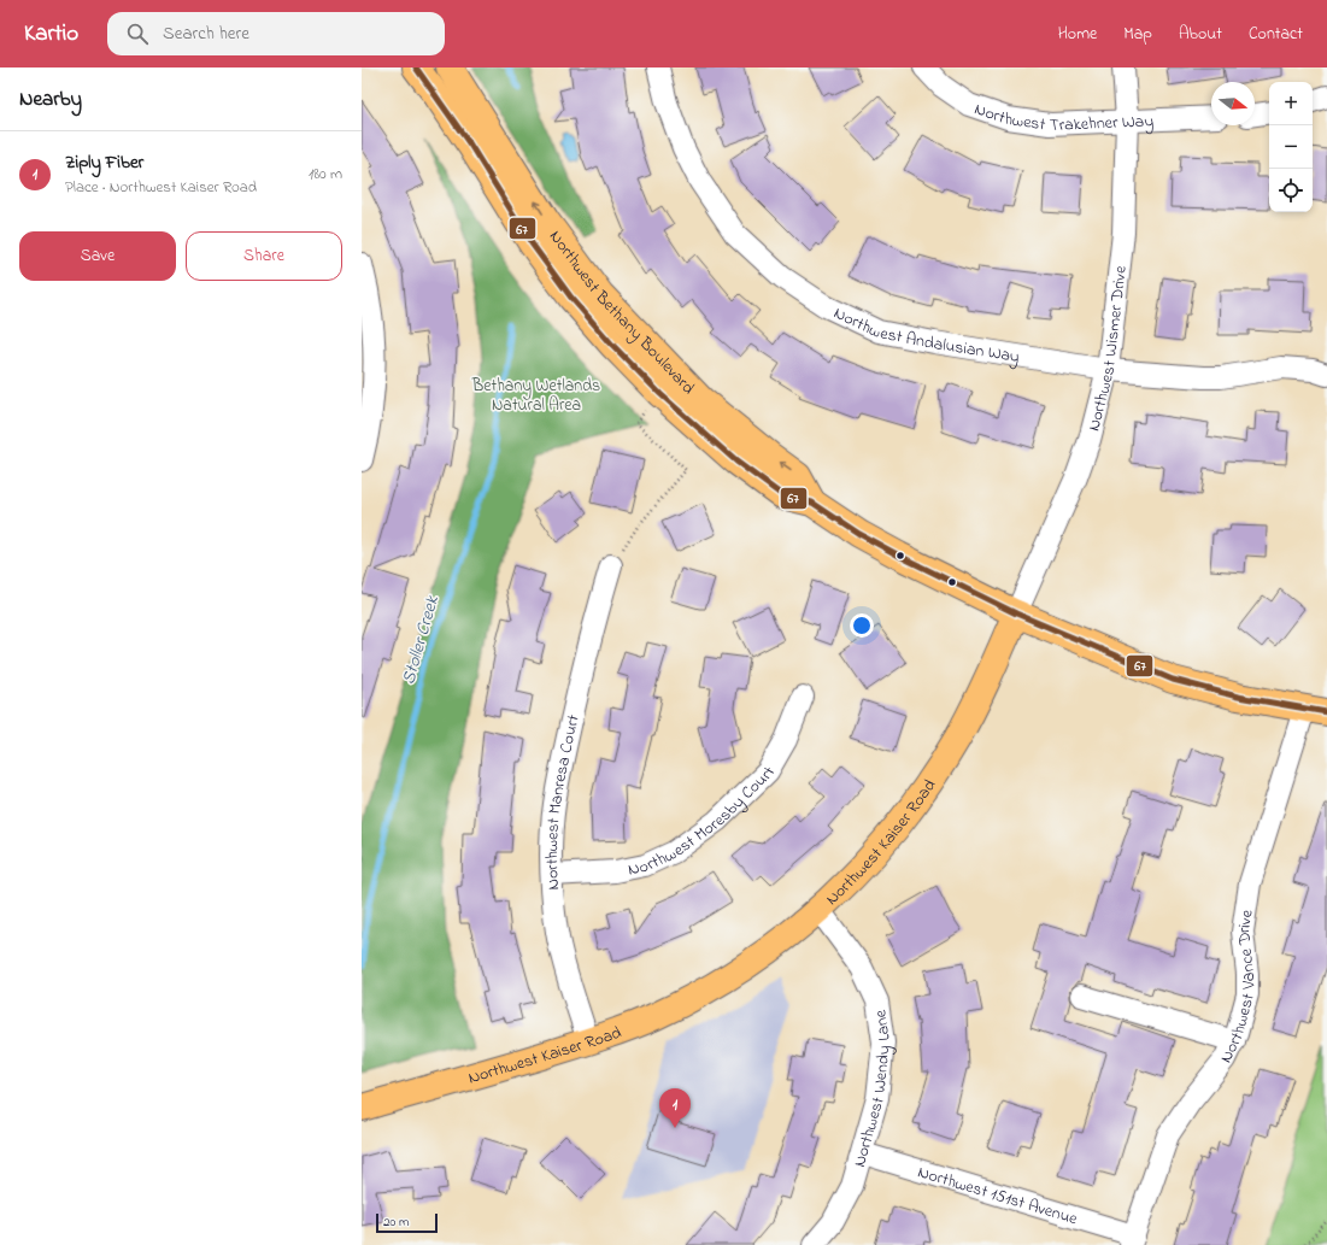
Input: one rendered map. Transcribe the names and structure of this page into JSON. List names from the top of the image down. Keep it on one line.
{"streets":{"main road":["Northwest Bethany Boulevard","Northwest Kaiser Road"],"street":["Northwest Trakehner Way","Northwest Andalusian Way","Northwest Wismer Drive","Northwest Manresa Court","Northwest Moresby Court","Northwest Vance Drive","Northwest Wendy Lane","Northwest 151st Avenue"]},"crossings":[["Northwest Trakehner Way","Northwest Wismer Drive"],["Northwest Bethany Boulevard","Northwest Wismer Drive"],["Northwest Bethany Boulevard","Northwest Kaiser Road"],["Northwest Andalusian Way","Northwest Wismer Drive"],["Northwest Wismer Drive","Northwest Kaiser Road"],["Northwest Manresa Court","Northwest Moresby Court"],["Northwest Manresa Court","Northwest Kaiser Road"],["Northwest Kaiser Road","Northwest Wendy Lane"],["Northwest Vance Drive","Northwest 151st Avenue"],["Northwest Wendy Lane","Northwest 151st Avenue"]],"water":["Stoller Creek"],"parks":["Bethany Wetlands Natural Area"],"lines":["transit line 67"],"scale_bar":"20 m","north":"right","page":{"header":"Kartio","search":"Search here","nav":["Home","Map","About","Contact"],"heading":"Nearby","map_buttons":["+","−"],"list":[{"mark":"1","name":"Ziply Fiber","note":"Place · Northwest Kaiser Road","value":"180 m"}],"buttons":["Save","Share"],"pins":"1","scale":"20 m"}}
